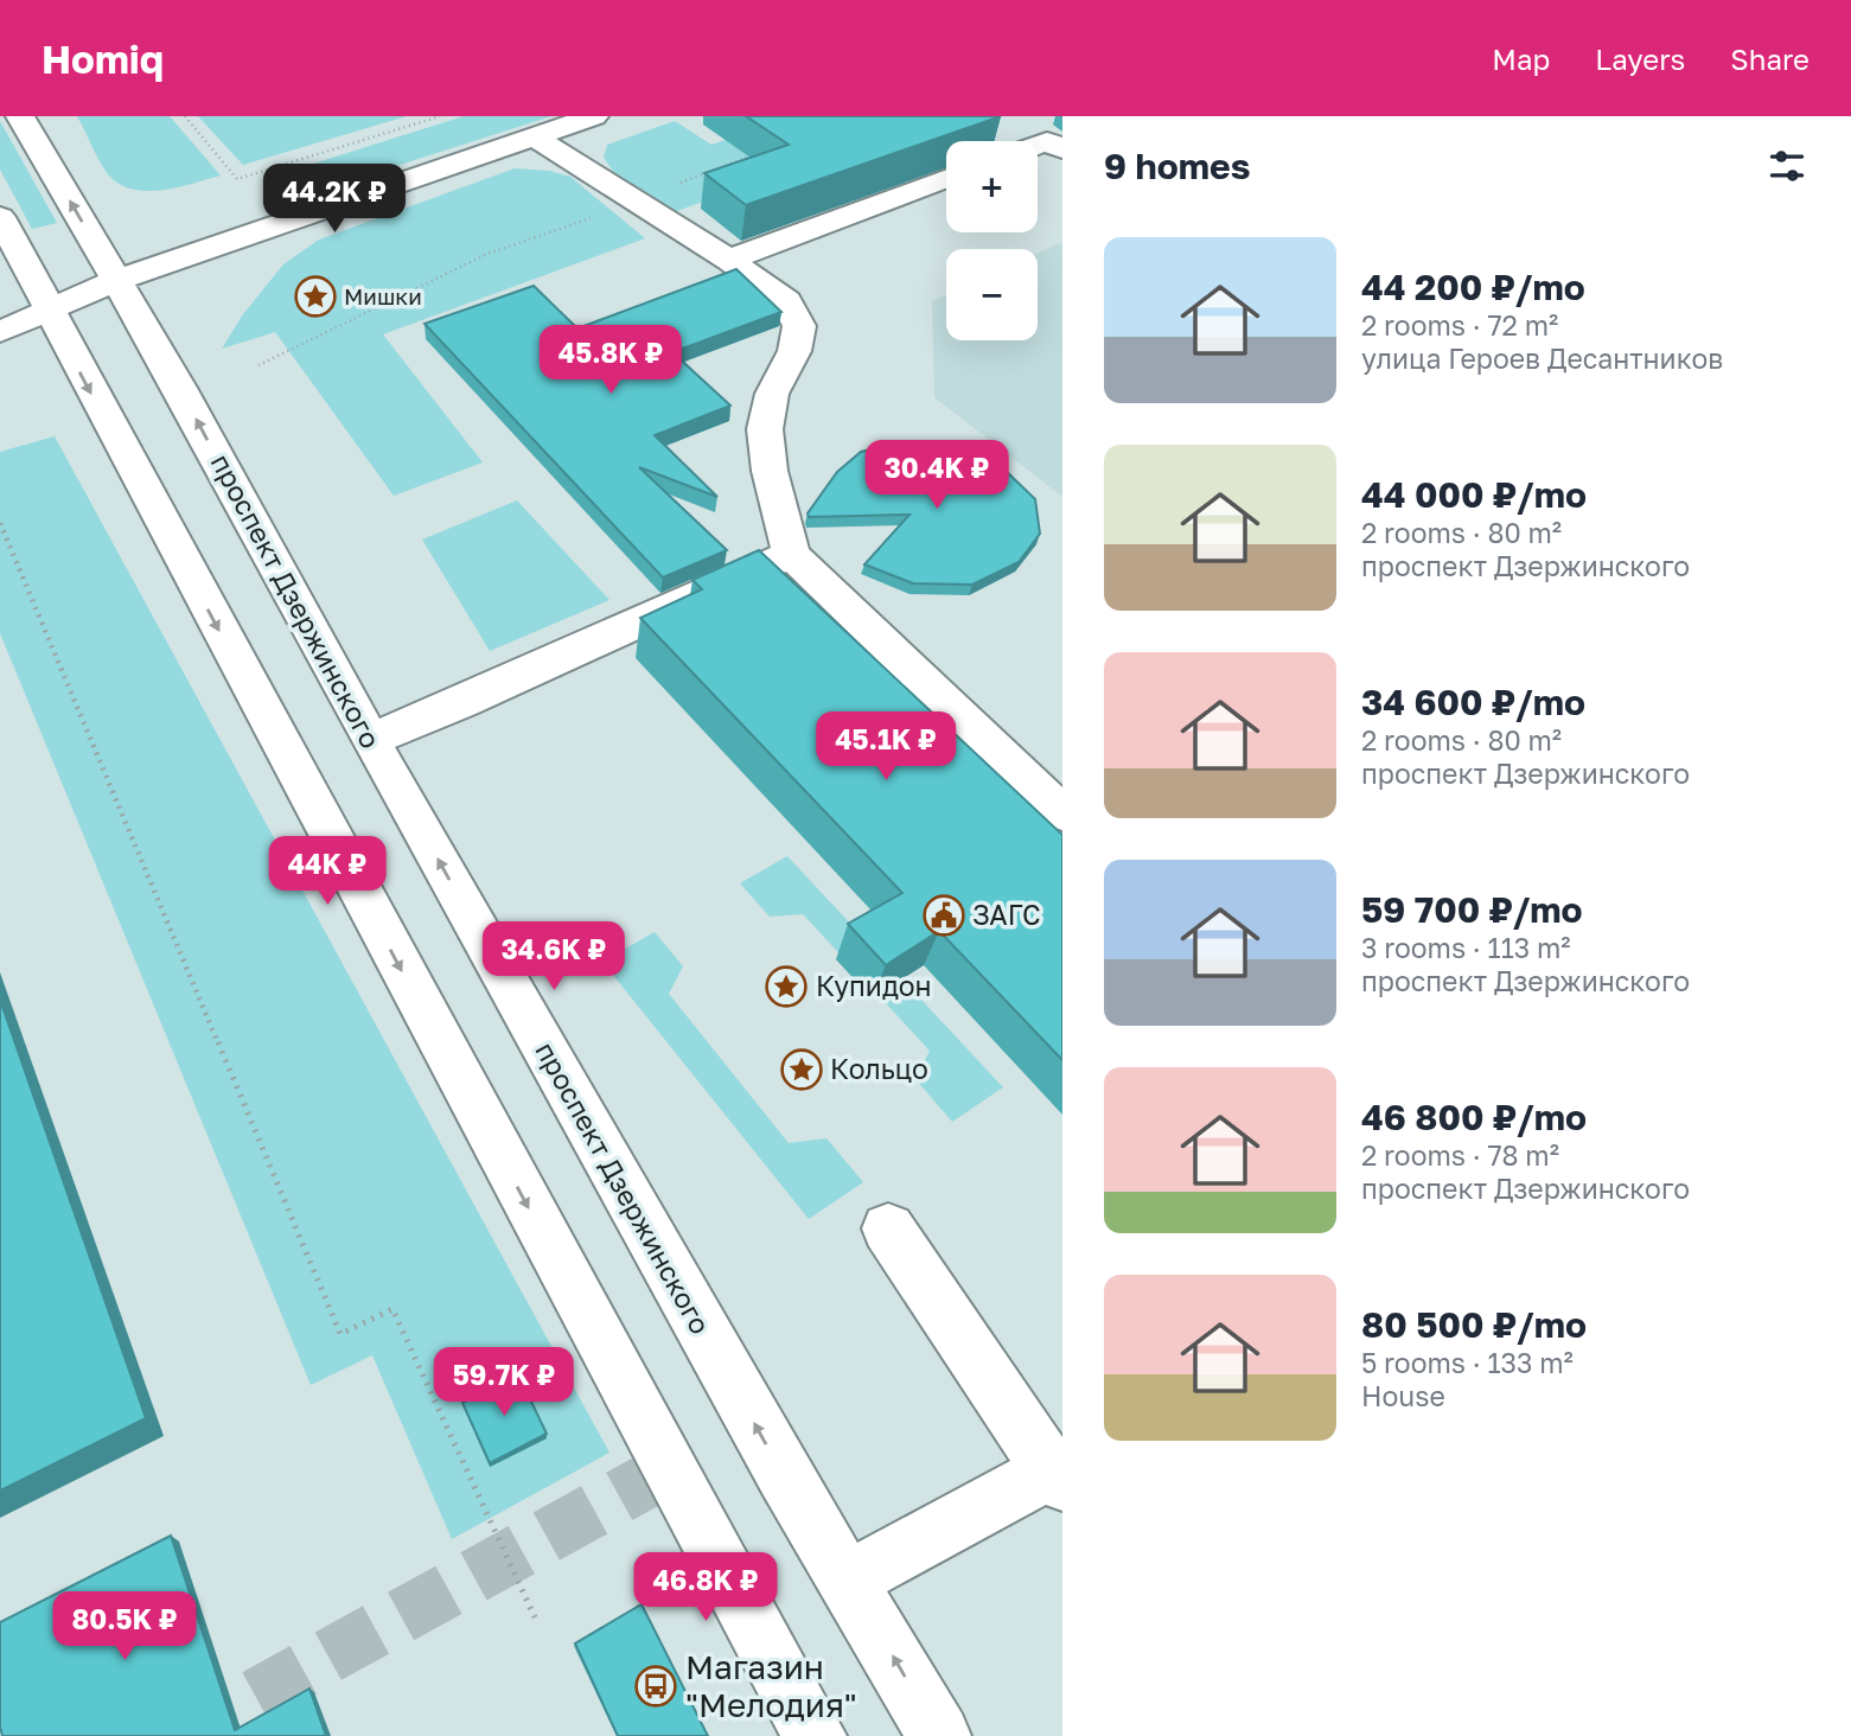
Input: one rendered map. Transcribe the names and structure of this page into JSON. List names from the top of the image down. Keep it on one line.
{"streets":{"street":["проспект Дзержинского"]},"places":{"place":["Мишки","Купидон","Кольцо"],"public building":["ЗАГС"],"bus stop":["Магазин \"Мелодия\""]},"page":{"header":"Homiq","nav":["Map","Layers","Share"],"heading":"9 homes","map_buttons":["+","−"],"price":["44.2K ₽","45.8K ₽","30.4K ₽","45.1K ₽","44K ₽","34.6K ₽","59.7K ₽","46.8K ₽","80.5K ₽"],"list":[{"name":"44 200 ₽/mo","note":"2 rooms · 72 m² · улица Героев Десантников"},{"name":"44 000 ₽/mo","note":"2 rooms · 80 m² · проспект Дзержинского"},{"name":"34 600 ₽/mo","note":"2 rooms · 80 m² · проспект Дзержинского"},{"name":"59 700 ₽/mo","note":"3 rooms · 113 m² · проспект Дзержинского"},{"name":"46 800 ₽/mo","note":"2 rooms · 78 m² · проспект Дзержинского"},{"name":"80 500 ₽/mo","note":"5 rooms · 133 m² · House"}]}}
